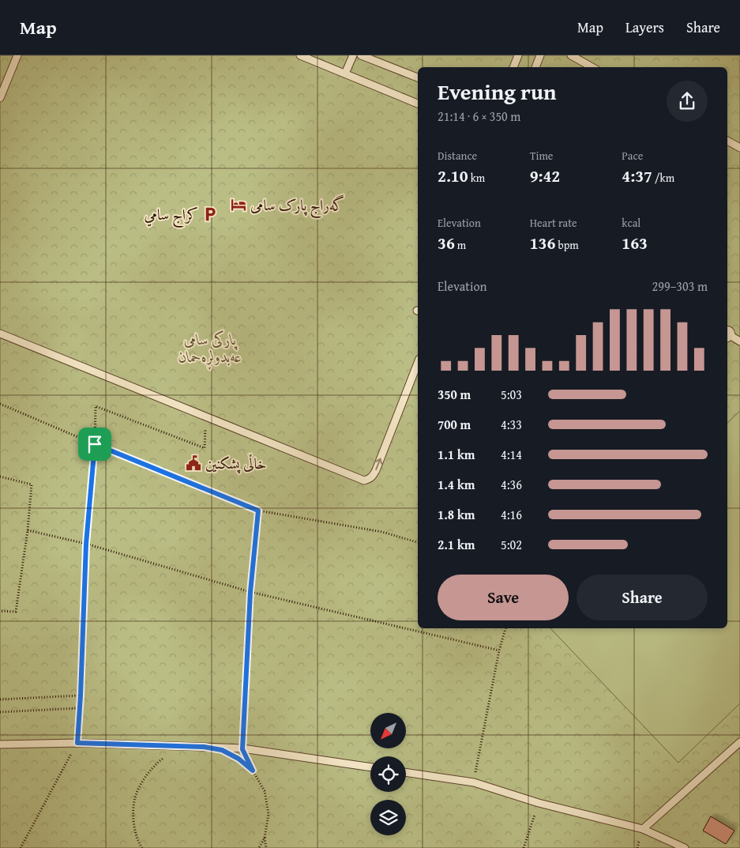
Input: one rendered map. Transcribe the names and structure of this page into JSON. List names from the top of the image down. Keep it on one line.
{"parks":["پارکی سامی عەبدولڕەحمان"],"places":{"hotel":["گەراج پارک سامی"],"parking":["کراج سامي"],"public building":["خاڵی پشکنین"]},"north":"bottom left","page":{"header":"Map","nav":["Map","Layers","Share"],"heading":["Evening run","21:14 · 6 × 350 m"],"stats":[["Distance","2.10 km"],["Time","9:42"],["Pace","4:37 /km"],["Elevation","36 m"],["Heart rate","136 bpm"],["kcal","163"]],"chart":["Elevation","299–303 m"],"list":[{"name":"350 m","note":"5:03"},{"name":"700 m","note":"4:33"},{"name":"1.1 km","note":"4:14"},{"name":"1.4 km","note":"4:36"},{"name":"1.8 km","note":"4:16"},{"name":"2.1 km","note":"5:02"}],"buttons":["Save","Share"]}}
